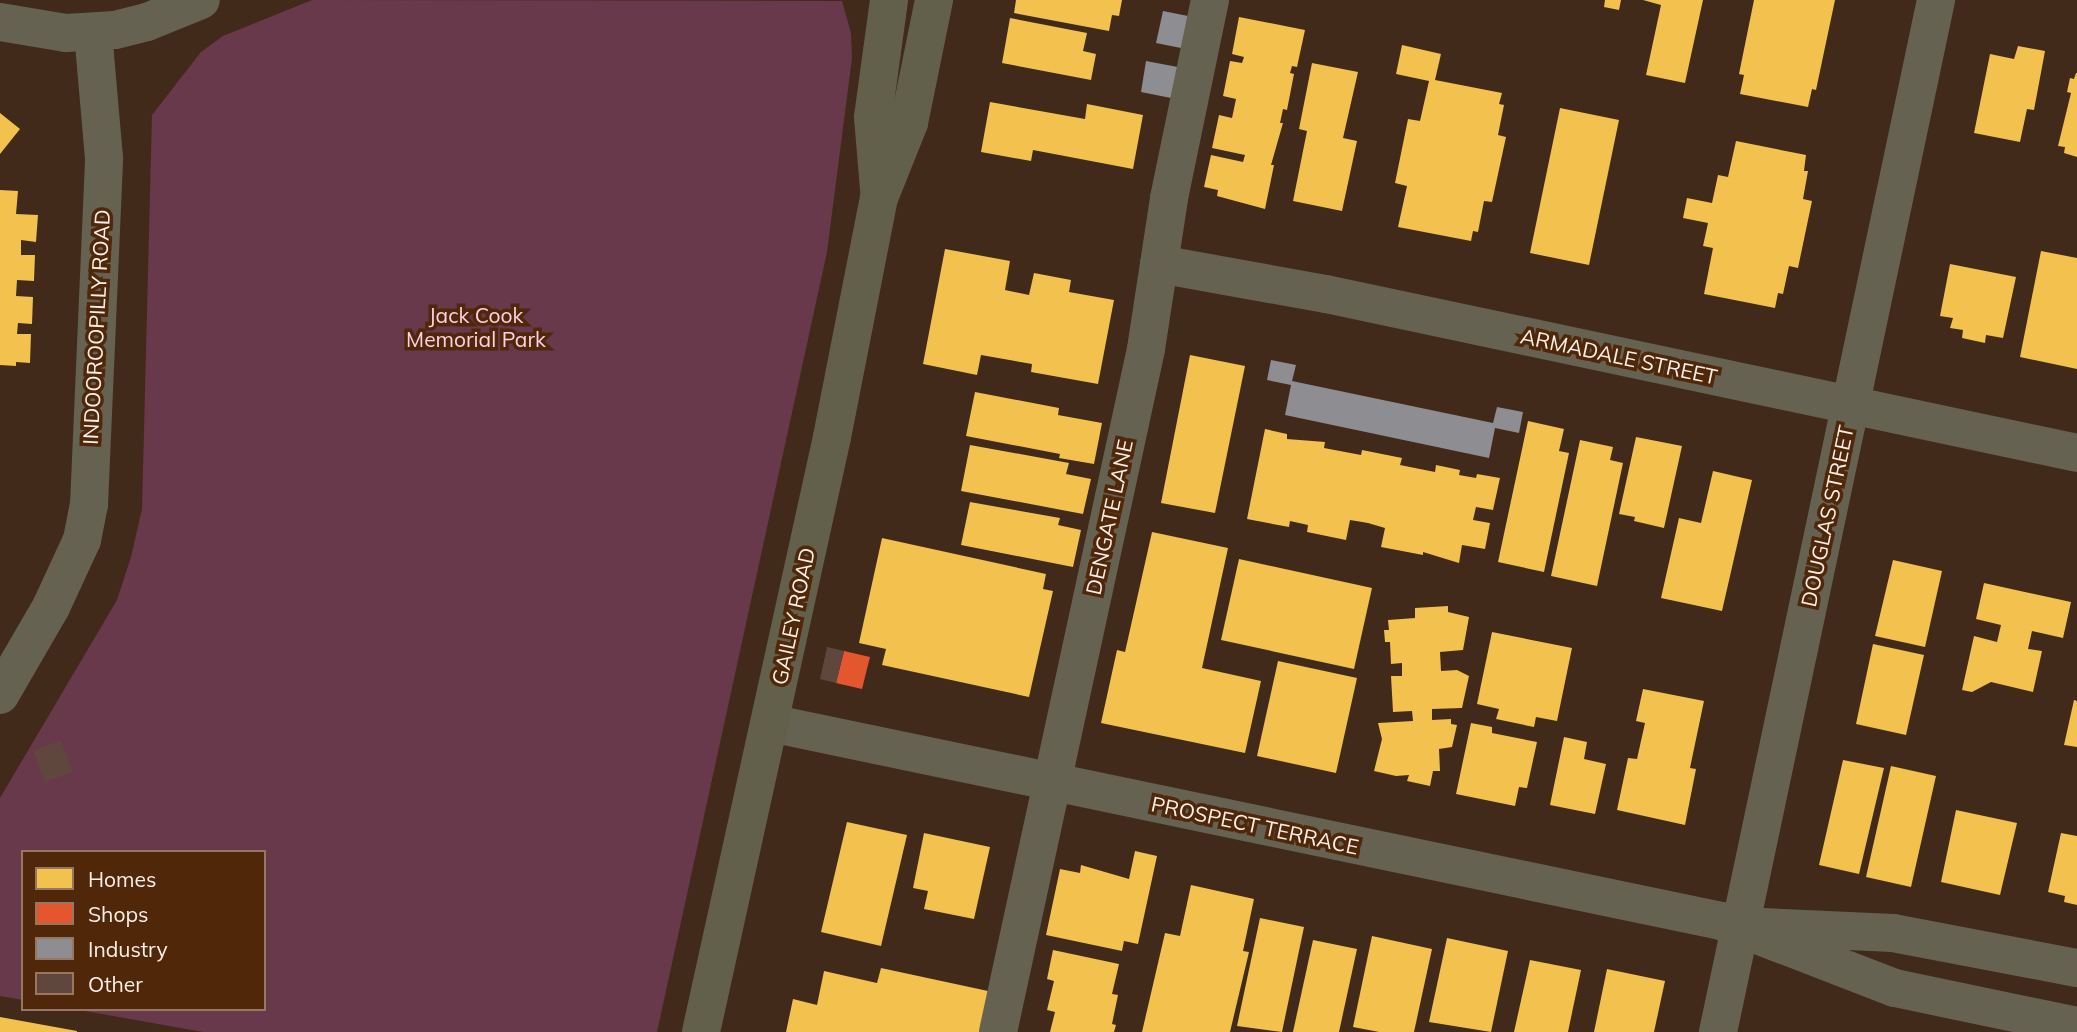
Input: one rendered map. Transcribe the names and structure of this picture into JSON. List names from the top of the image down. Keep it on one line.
{"streets":{"main road":["GAILEY ROAD"],"street":["INDOOROOPILLY ROAD","ARMADALE STREET","DOUGLAS STREET","DENGATE LANE","PROSPECT TERRACE"]},"crossings":[["ARMADALE STREET","DOUGLAS STREET"],["ARMADALE STREET","DENGATE LANE"],["DOUGLAS STREET","PROSPECT TERRACE"],["DENGATE LANE","PROSPECT TERRACE"],["GAILEY ROAD","PROSPECT TERRACE"]],"parks":["Jack Cook Memorial Park"],"legend":["Homes","Shops","Industry","Other"]}
